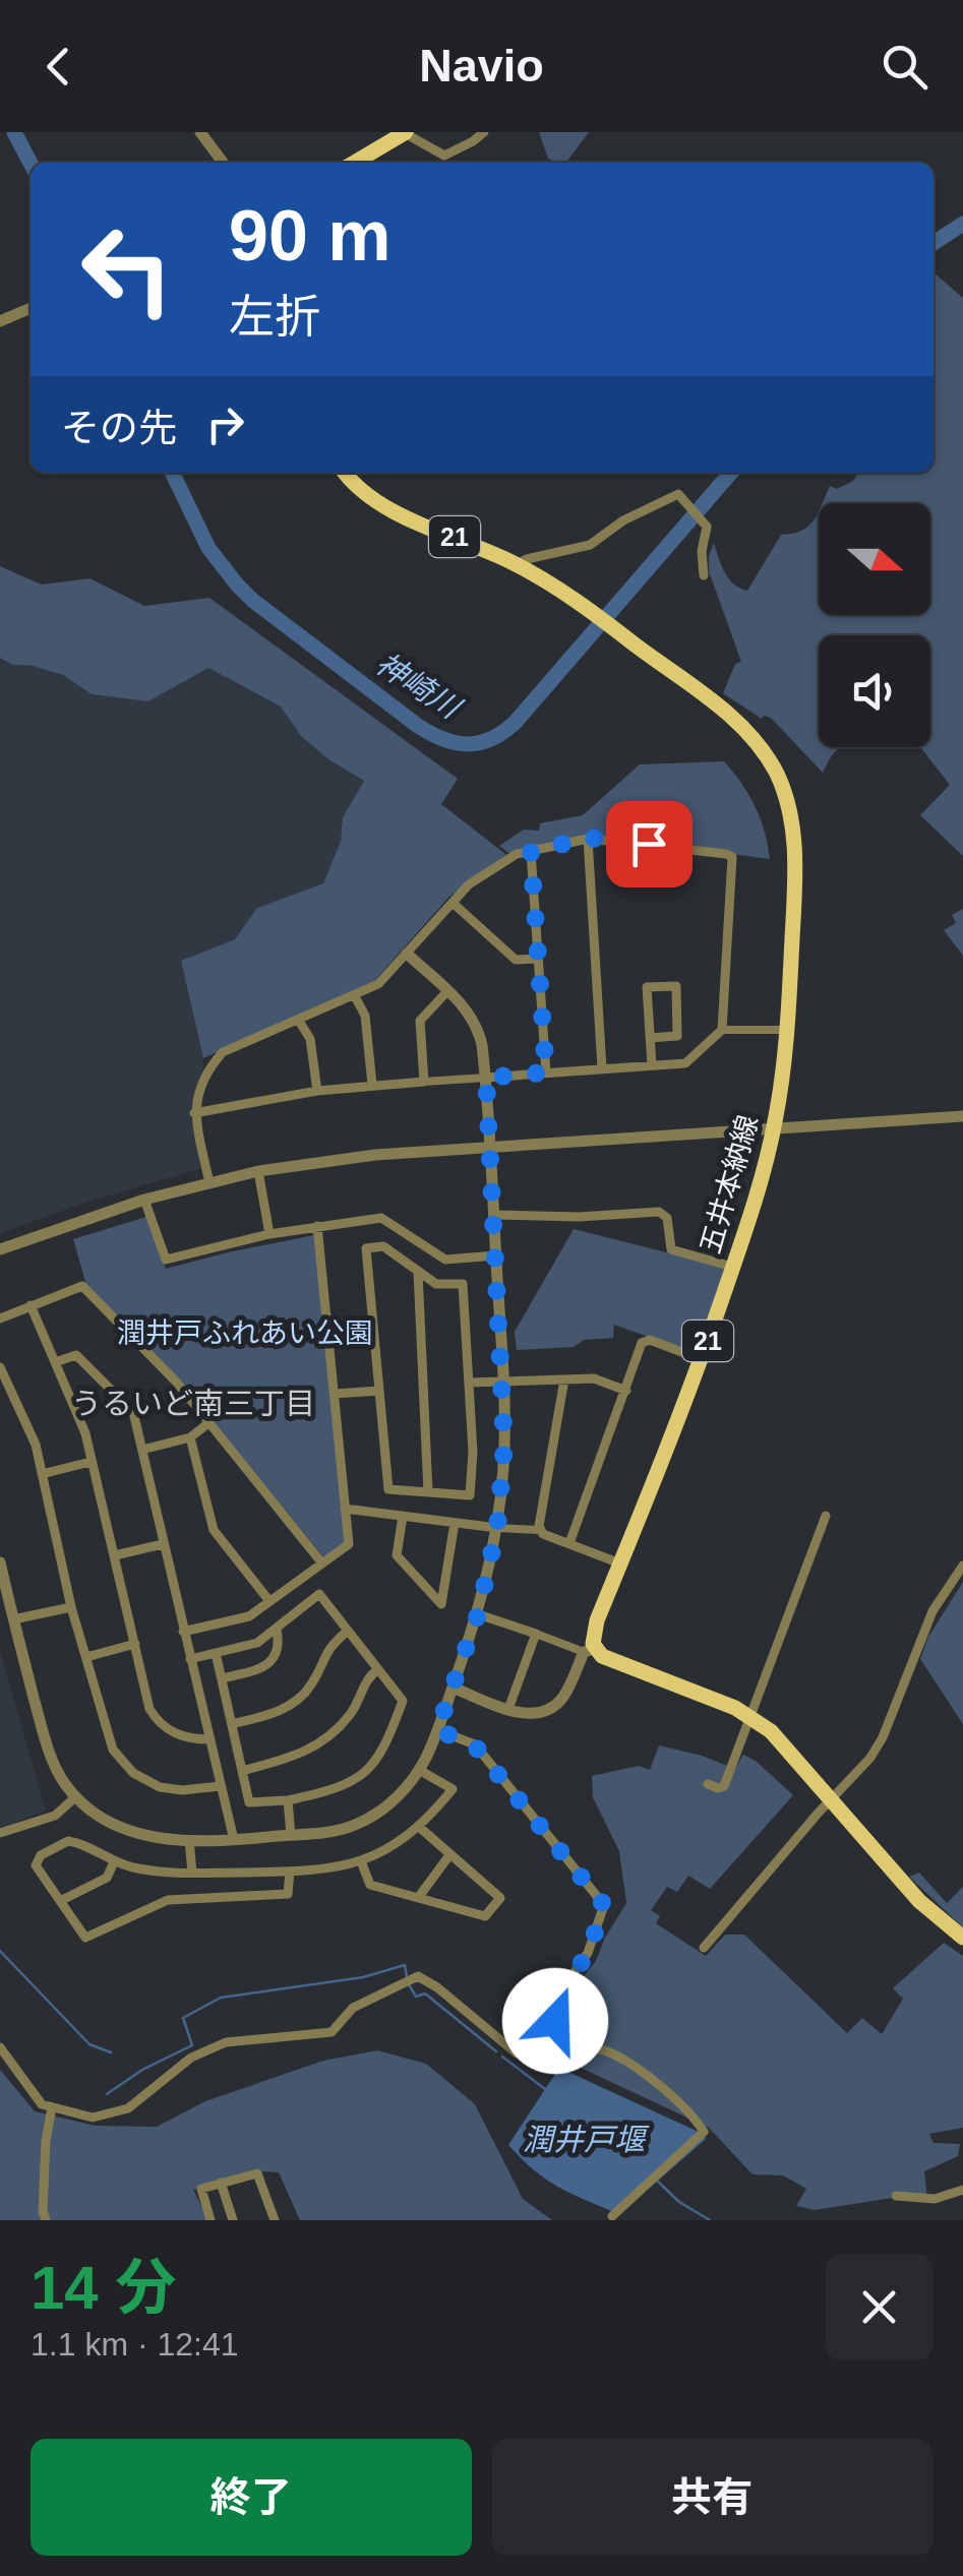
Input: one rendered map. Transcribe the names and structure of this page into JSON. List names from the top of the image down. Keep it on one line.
{"streets":{"main road":["21","五井本納線"]},"districts":["うるいど南三丁目"],"water":["神崎川","潤井戸堰"],"parks":["潤井戸ふれあい公園"],"north":"right","page":{"header":"Navio","turn":["90 m","左折"],"then":"その先","heading":["14 分","1.1 km · 12:41"],"buttons":["終了","共有"]}}
